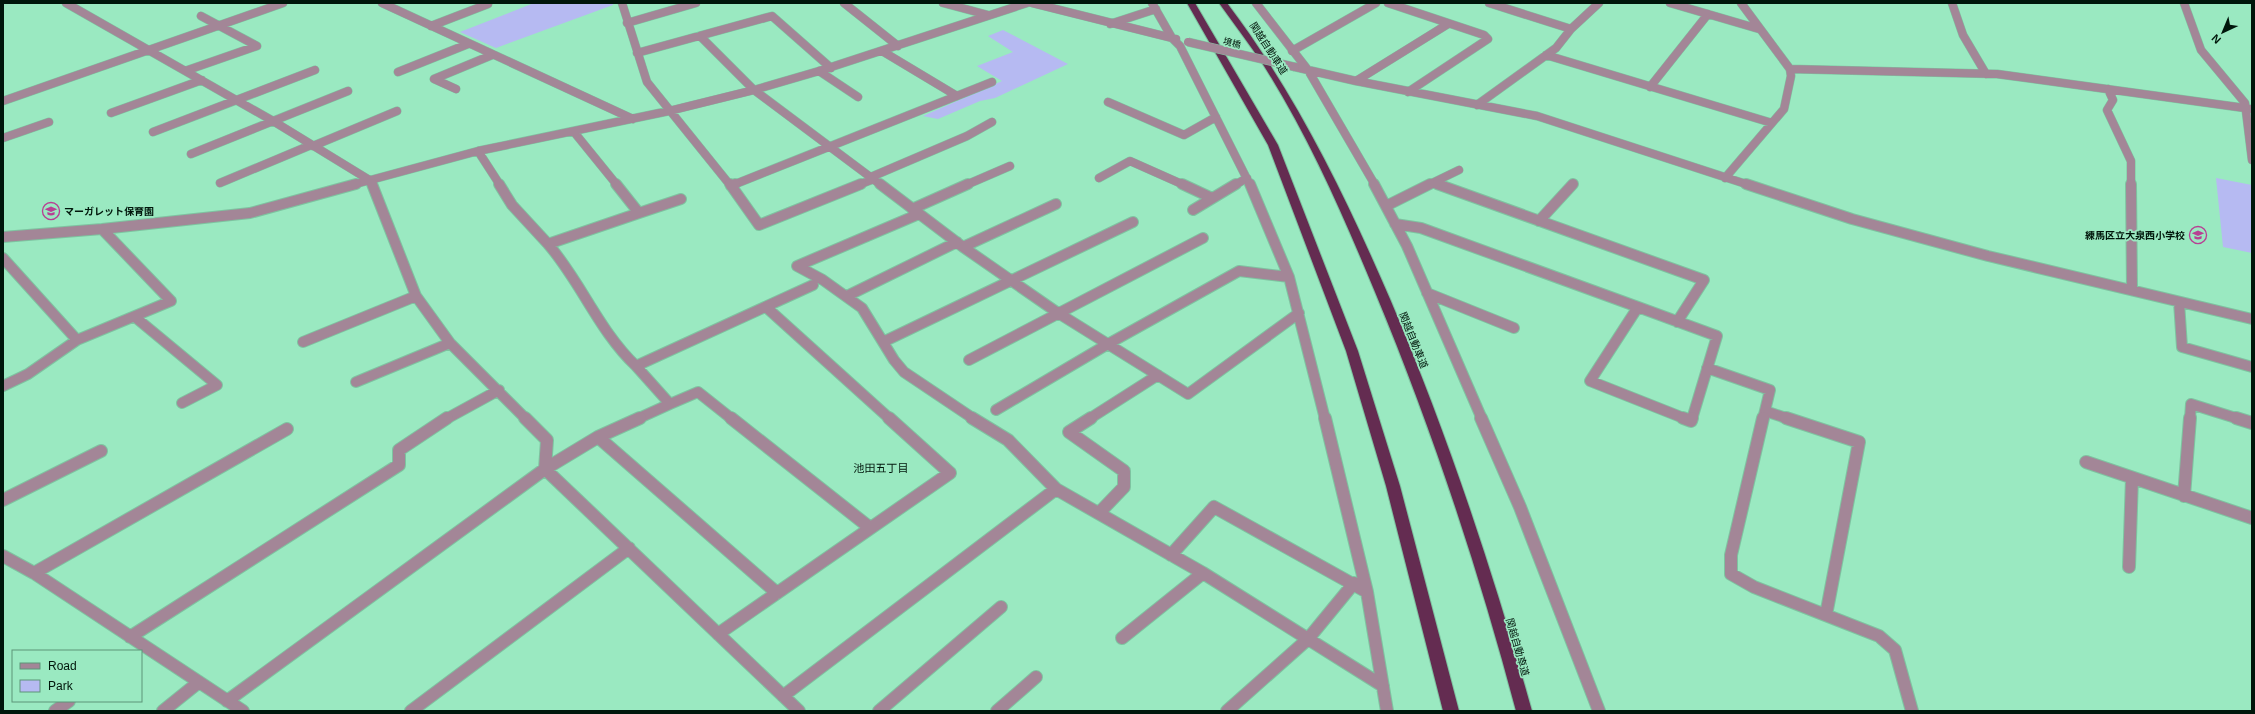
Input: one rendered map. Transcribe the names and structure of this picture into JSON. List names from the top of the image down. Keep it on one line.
{"streets":{"highway":["関越自動車道"],"street":["境橋"]},"districts":["池田五丁目"],"places":{"school or university":["マーガレット保育園","練馬区立大泉西小学校"]},"legend":["Road","Park"],"north":"bottom left"}
